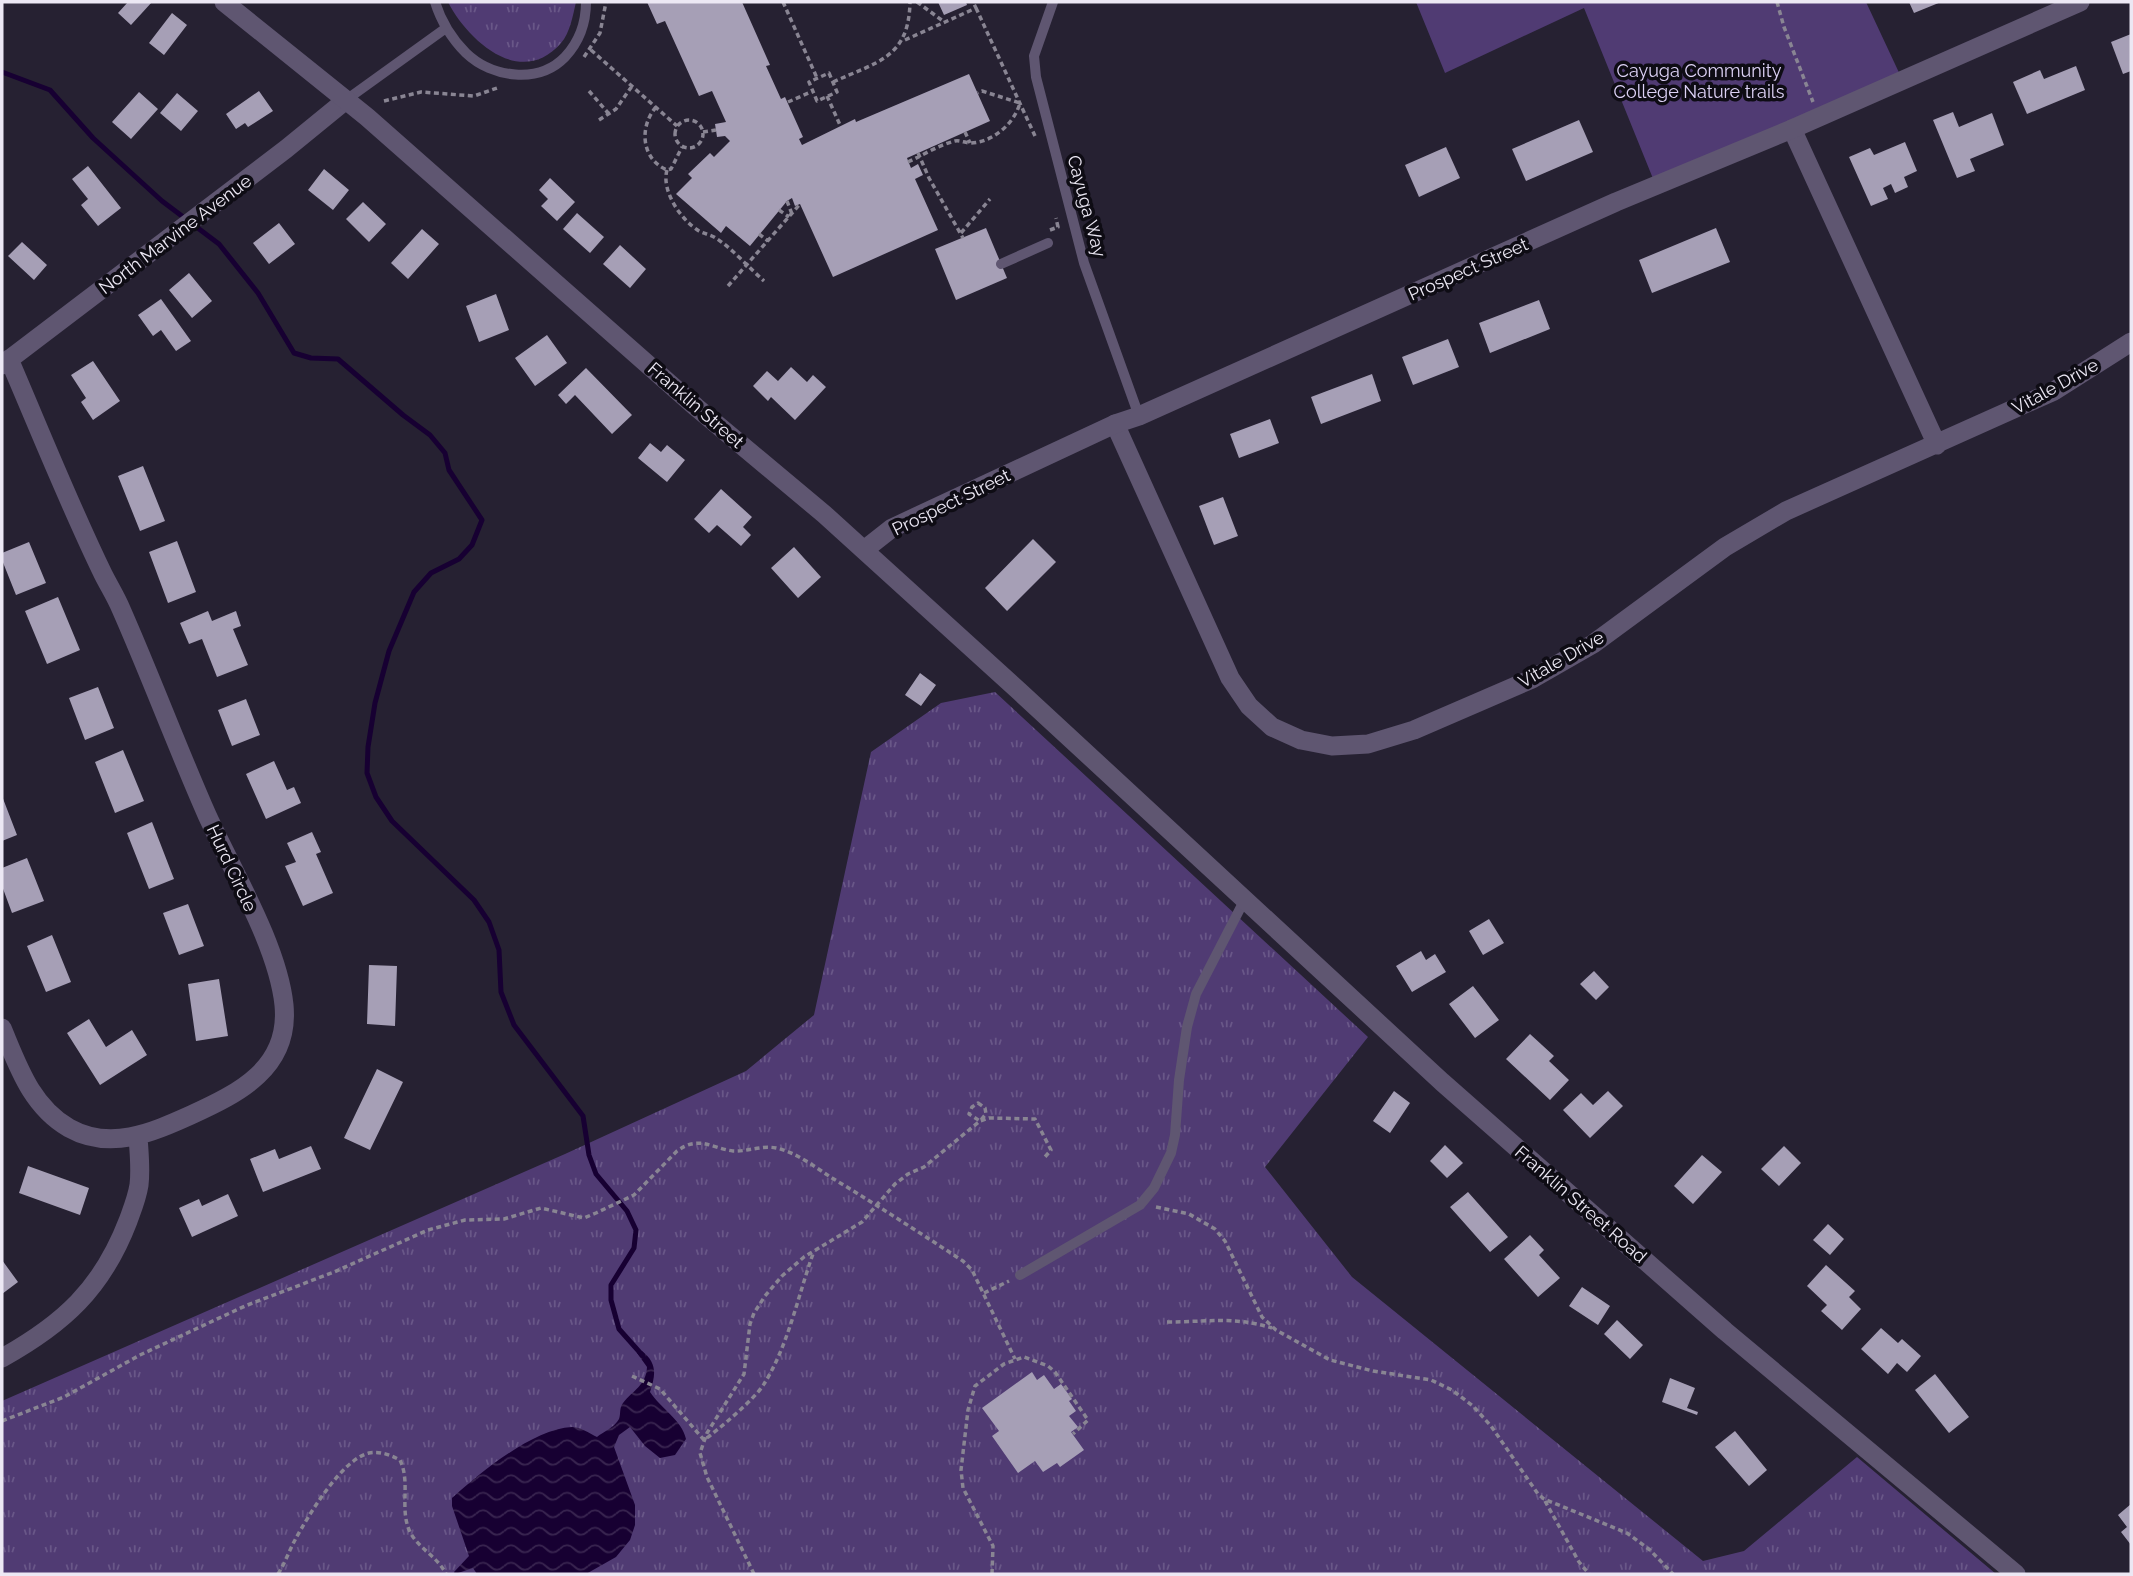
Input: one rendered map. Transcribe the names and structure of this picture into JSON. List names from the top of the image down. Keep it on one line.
{"streets":{"street":["North Marvine Avenue","Prospect Street","Vitale Drive","Franklin Street","Hurd Circle","Franklin Street Road"],"lane":["Cayuga Way"]},"crossings":[["Cayuga Way","Prospect Street"],["North Marvine Avenue","Franklin Street"],["North Marvine Avenue","Hurd Circle"],["Prospect Street","Vitale Drive"],["Prospect Street","Franklin Street"],["Franklin Street","Franklin Street Road"]],"parks":["Cayuga Community College Nature trails"]}
